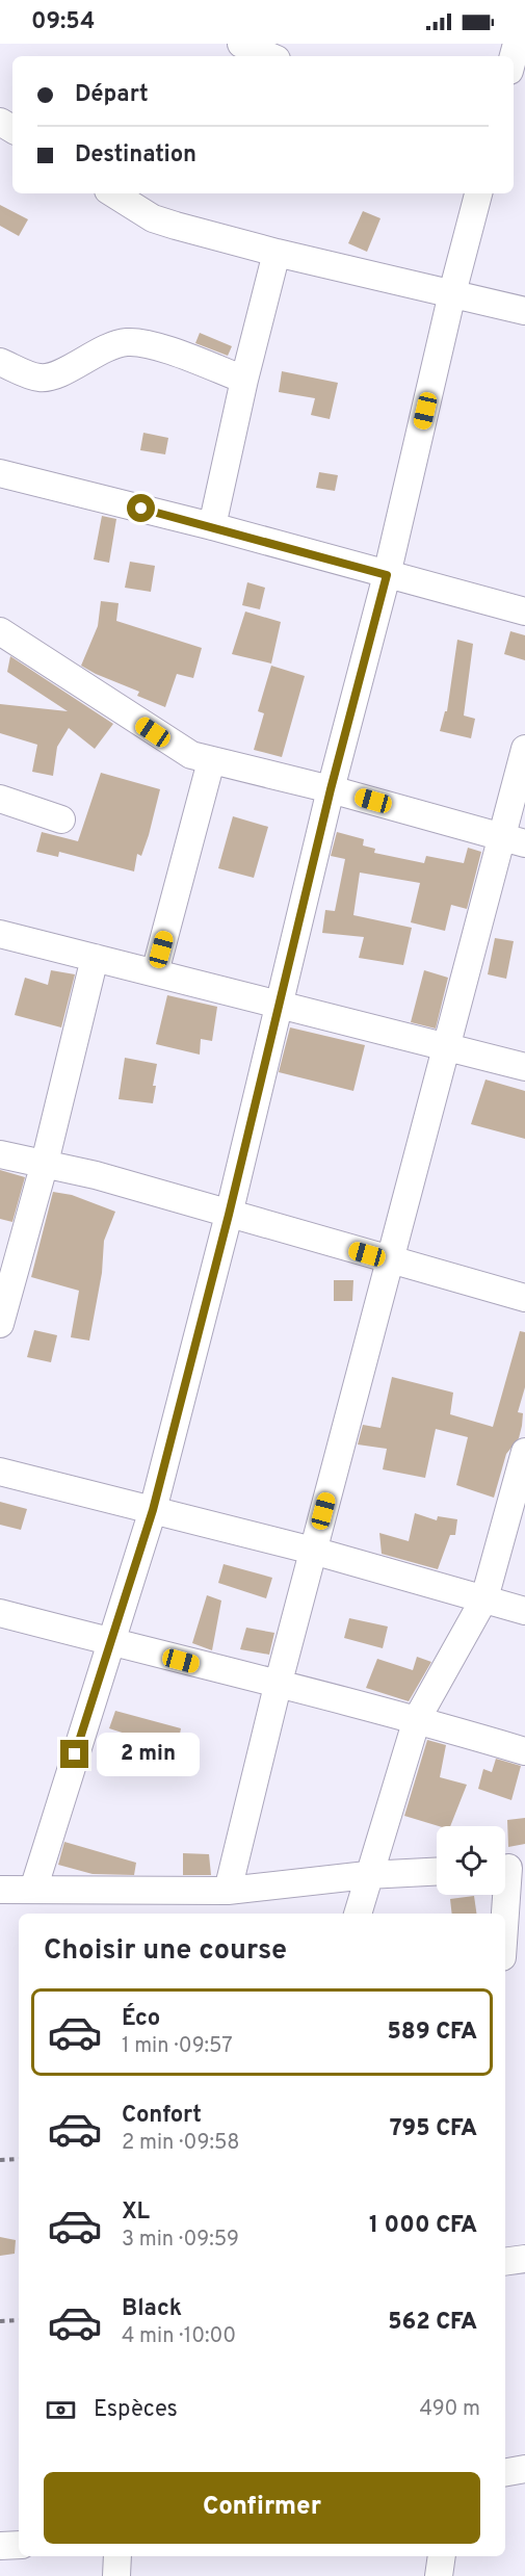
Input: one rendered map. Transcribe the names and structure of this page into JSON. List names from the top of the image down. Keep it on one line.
{"page":{"status":"09:54","banner":["Départ","Destination"],"bubble":"2 min","heading":"Choisir une course","list":[{"name":"Éco","note":"1 min · 09:57","value":"589 CFA"},{"name":"Confort","note":"2 min · 09:58","value":"795 CFA"},{"name":"XL","note":"3 min · 09:59","value":"1 000 CFA"},{"name":"Black","note":"4 min · 10:00","value":"562 CFA"}],"pay":["Espèces","490 m"],"buttons":"Confirmer"}}
